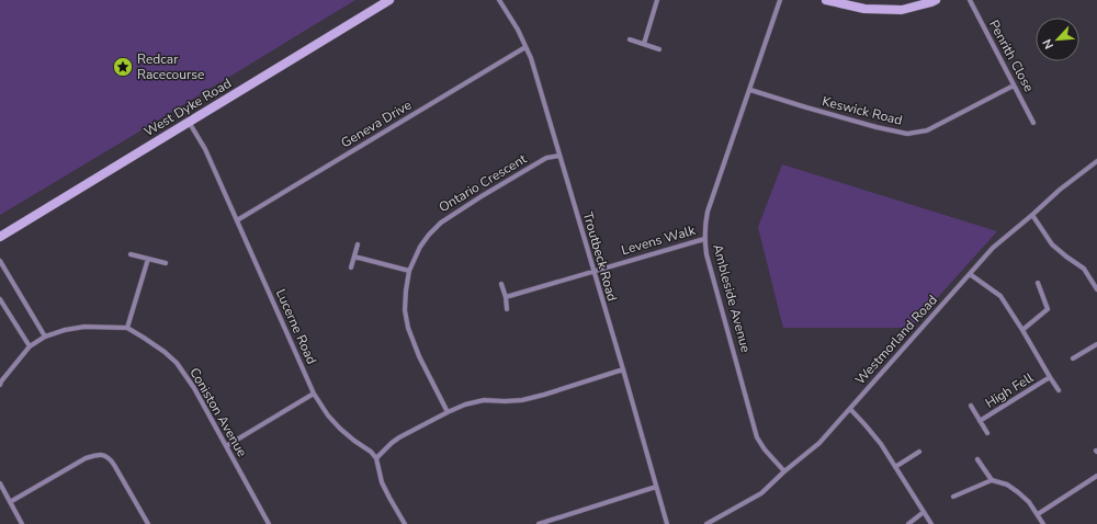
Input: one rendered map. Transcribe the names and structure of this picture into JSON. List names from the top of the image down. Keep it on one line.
{"streets":{"street":["Penrith Close","West Dyke Road","Keswick Road","Geneva Drive","Ontario Crescent","Levens Walk","Troutbeck Road","Ambleside Avenue","Lucerne Road","Westmorland Road","High Fell","Coniston Avenue"]},"crossings":[["Penrith Close","Keswick Road"],["West Dyke Road","Lucerne Road"],["Keswick Road","Ambleside Avenue"],["Geneva Drive","Troutbeck Road"],["Geneva Drive","Lucerne Road"],["Ontario Crescent","Troutbeck Road"],["Levens Walk","Troutbeck Road"],["Levens Walk","Ambleside Avenue"],["Ambleside Avenue","Westmorland Road"]],"places":{"place":["Redcar Racecourse"]},"north":"bottom left"}
